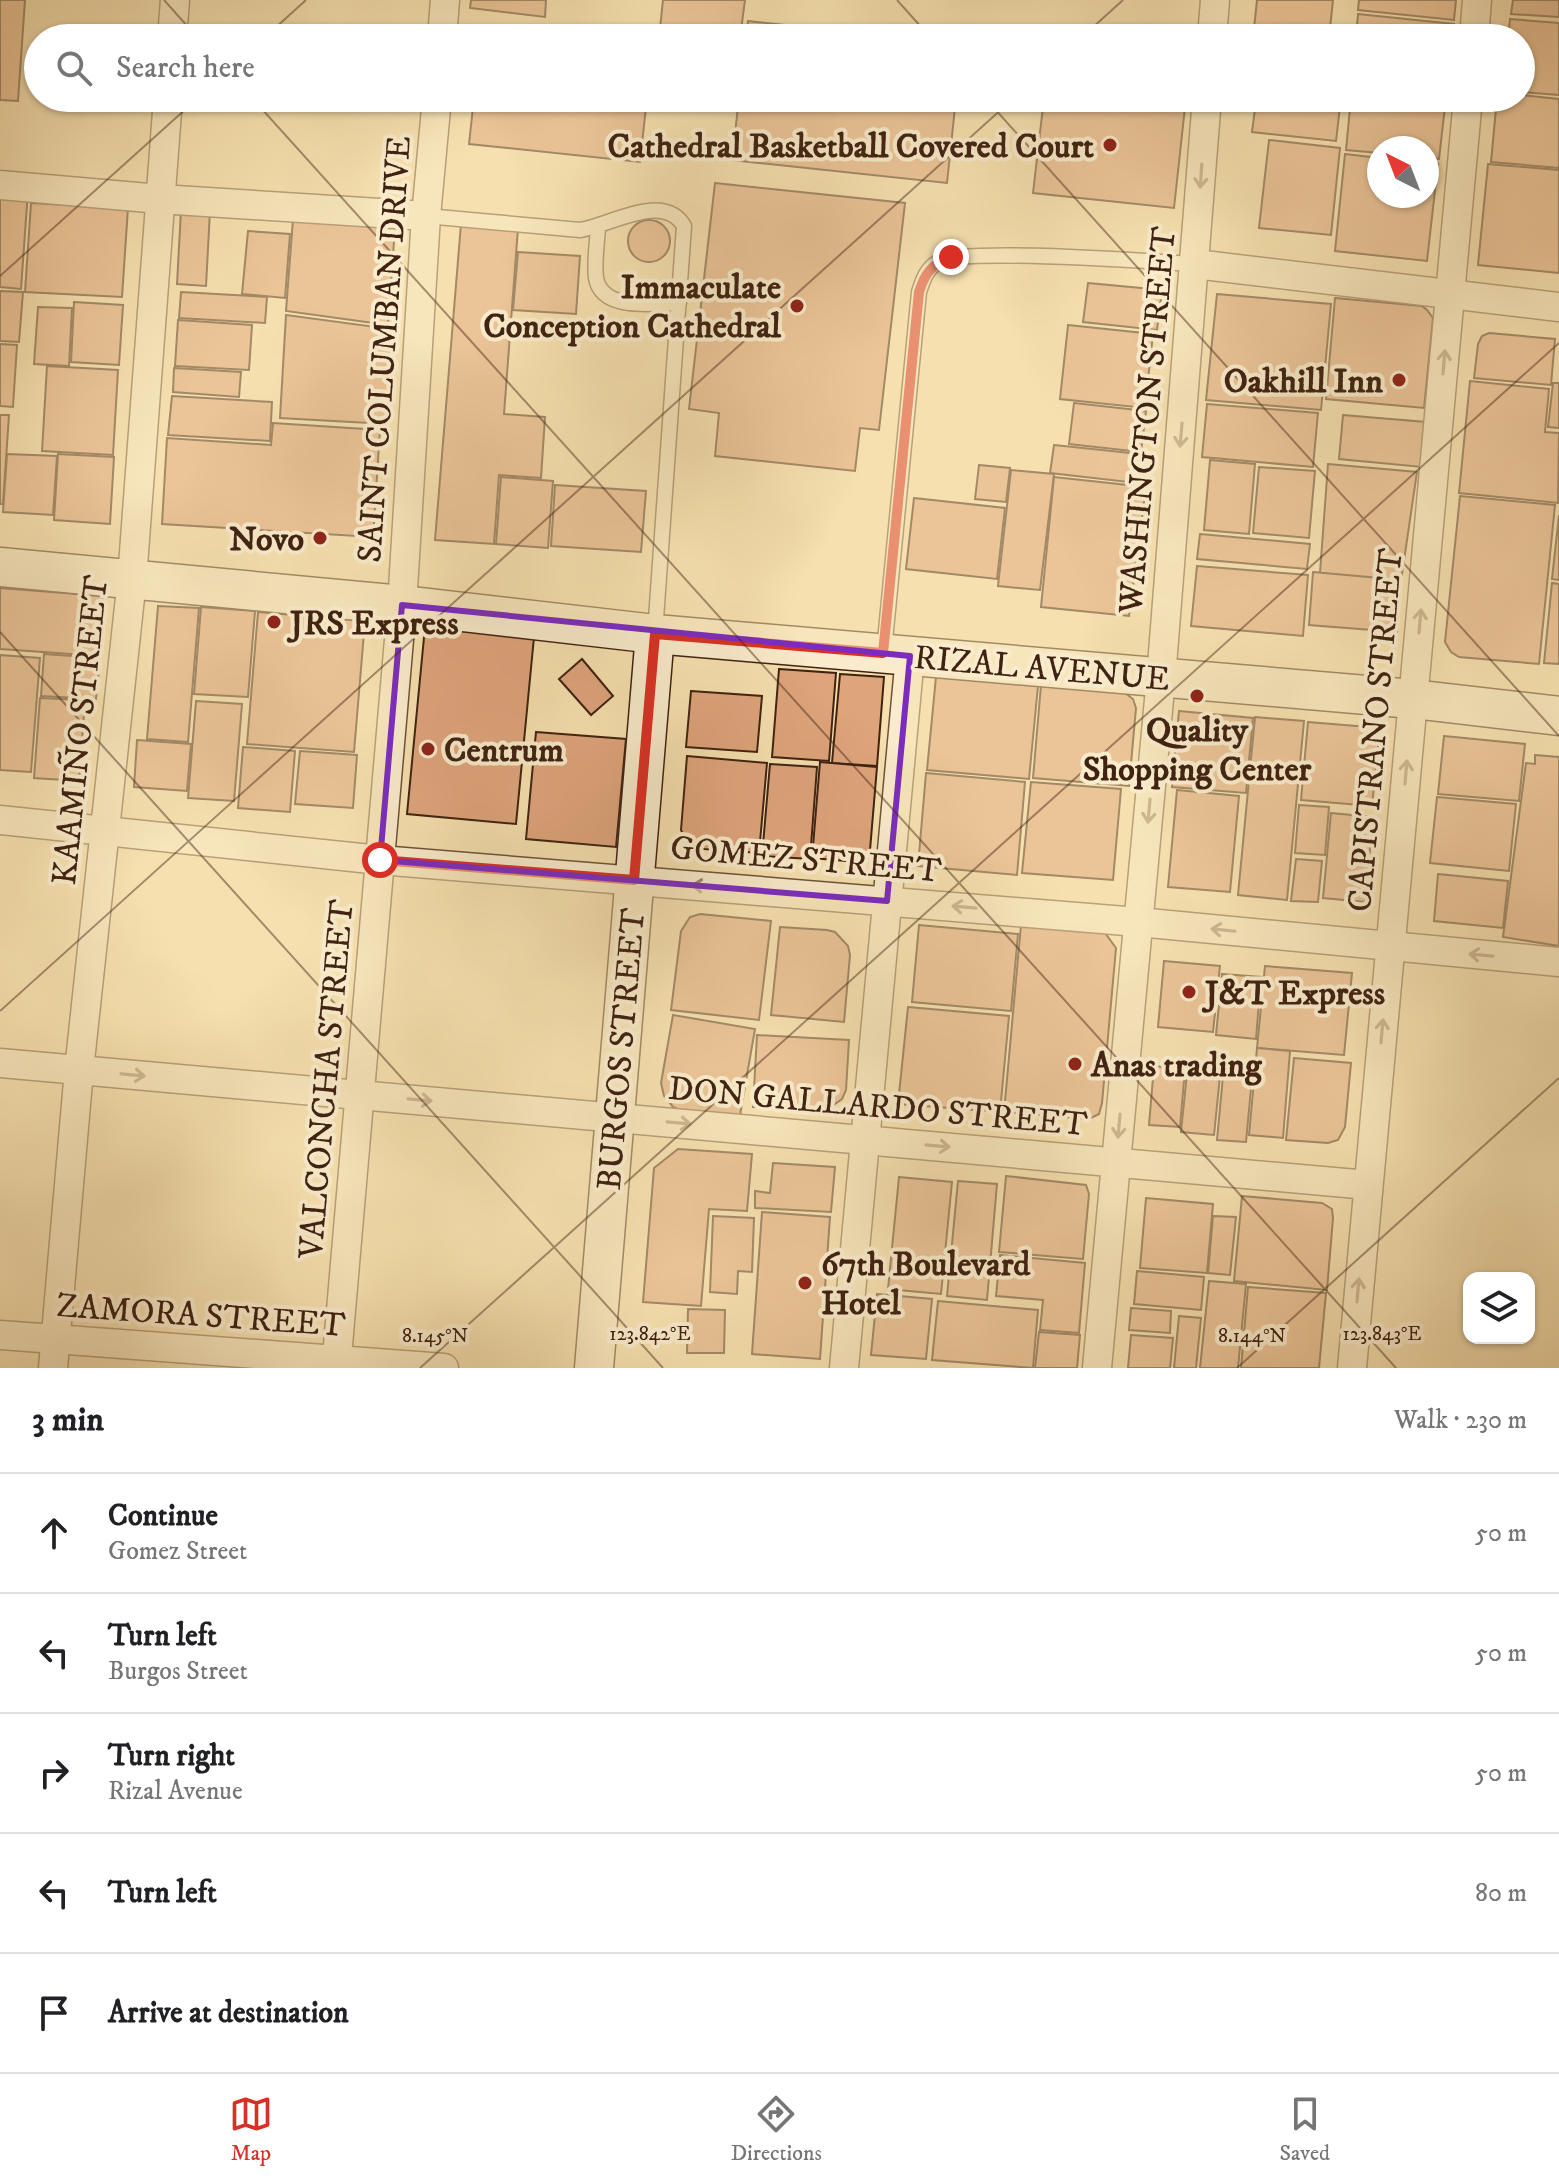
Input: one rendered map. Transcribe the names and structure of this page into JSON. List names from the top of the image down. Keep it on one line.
{"streets":{"main road":["RIZAL AVENUE","BURGOS STREET"],"street":["SAINT COLUMBAN DRIVE","WASHINGTON STREET","KAAMIÑO STREET","CAPISTRANO STREET","GOMEZ STREET","VALCONCHA STREET","DON GALLARDO STREET","ZAMORA STREET"]},"crossings":[["SAINT COLUMBAN DRIVE","RIZAL AVENUE"],["SAINT COLUMBAN DRIVE","VALCONCHA STREET"],["WASHINGTON STREET","RIZAL AVENUE"],["WASHINGTON STREET","GOMEZ STREET"],["WASHINGTON STREET","DON GALLARDO STREET"],["RIZAL AVENUE","KAAMIÑO STREET"],["RIZAL AVENUE","CAPISTRANO STREET"],["RIZAL AVENUE","BURGOS STREET"],["RIZAL AVENUE","VALCONCHA STREET"],["KAAMIÑO STREET","GOMEZ STREET"],["KAAMIÑO STREET","DON GALLARDO STREET"],["KAAMIÑO STREET","ZAMORA STREET"],["CAPISTRANO STREET","GOMEZ STREET"],["CAPISTRANO STREET","DON GALLARDO STREET"],["GOMEZ STREET","BURGOS STREET"],["GOMEZ STREET","VALCONCHA STREET"],["BURGOS STREET","DON GALLARDO STREET"],["VALCONCHA STREET","DON GALLARDO STREET"],["VALCONCHA STREET","ZAMORA STREET"]],"one_way":["WASHINGTON STREET","CAPISTRANO STREET","GOMEZ STREET","DON GALLARDO STREET"],"places":["Cathedral Basketball Covered Court","Immaculate Conception Cathedral","Oakhill Inn","Novo","JRS Express","Quality Shopping Center","Centrum","J&T Express","Anas trading","67th Boulevard Hotel"],"north":"top left","page":{"search":"Search here","heading":["3 min","Walk · 230 m"],"list":[["Continue","Gomez Street","50 m"],["Turn left","Burgos Street","50 m"],["Turn right","Rizal Avenue","50 m"],["Turn left","80 m"],"Arrive at destination"],"nav":["Map","Directions","Saved"]},"coordinates":["123.842°E","123.843°E","8.145°N","8.144°N"]}
